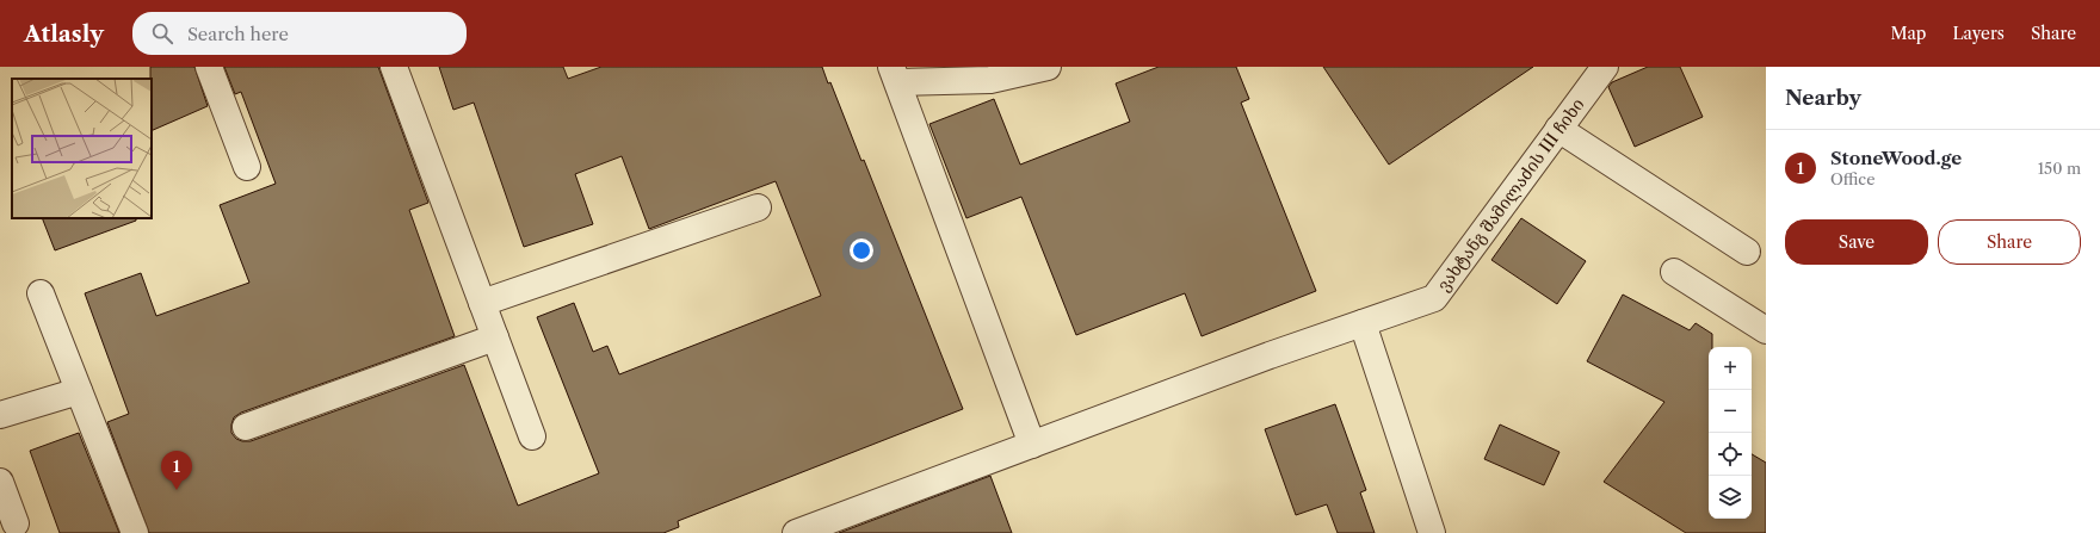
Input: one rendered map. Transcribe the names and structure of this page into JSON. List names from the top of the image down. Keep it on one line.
{"streets":{"lane":["ვახტანგ შამილაძის III ჩიხი"]},"page":{"header":"Atlasly","search":"Search here","nav":["Map","Layers","Share"],"heading":"Nearby","list":[{"mark":"1","name":"StoneWood.ge","note":"Office","value":"150 m"}],"buttons":["Save","Share"],"map_buttons":["+","−"],"pins":"1"}}
